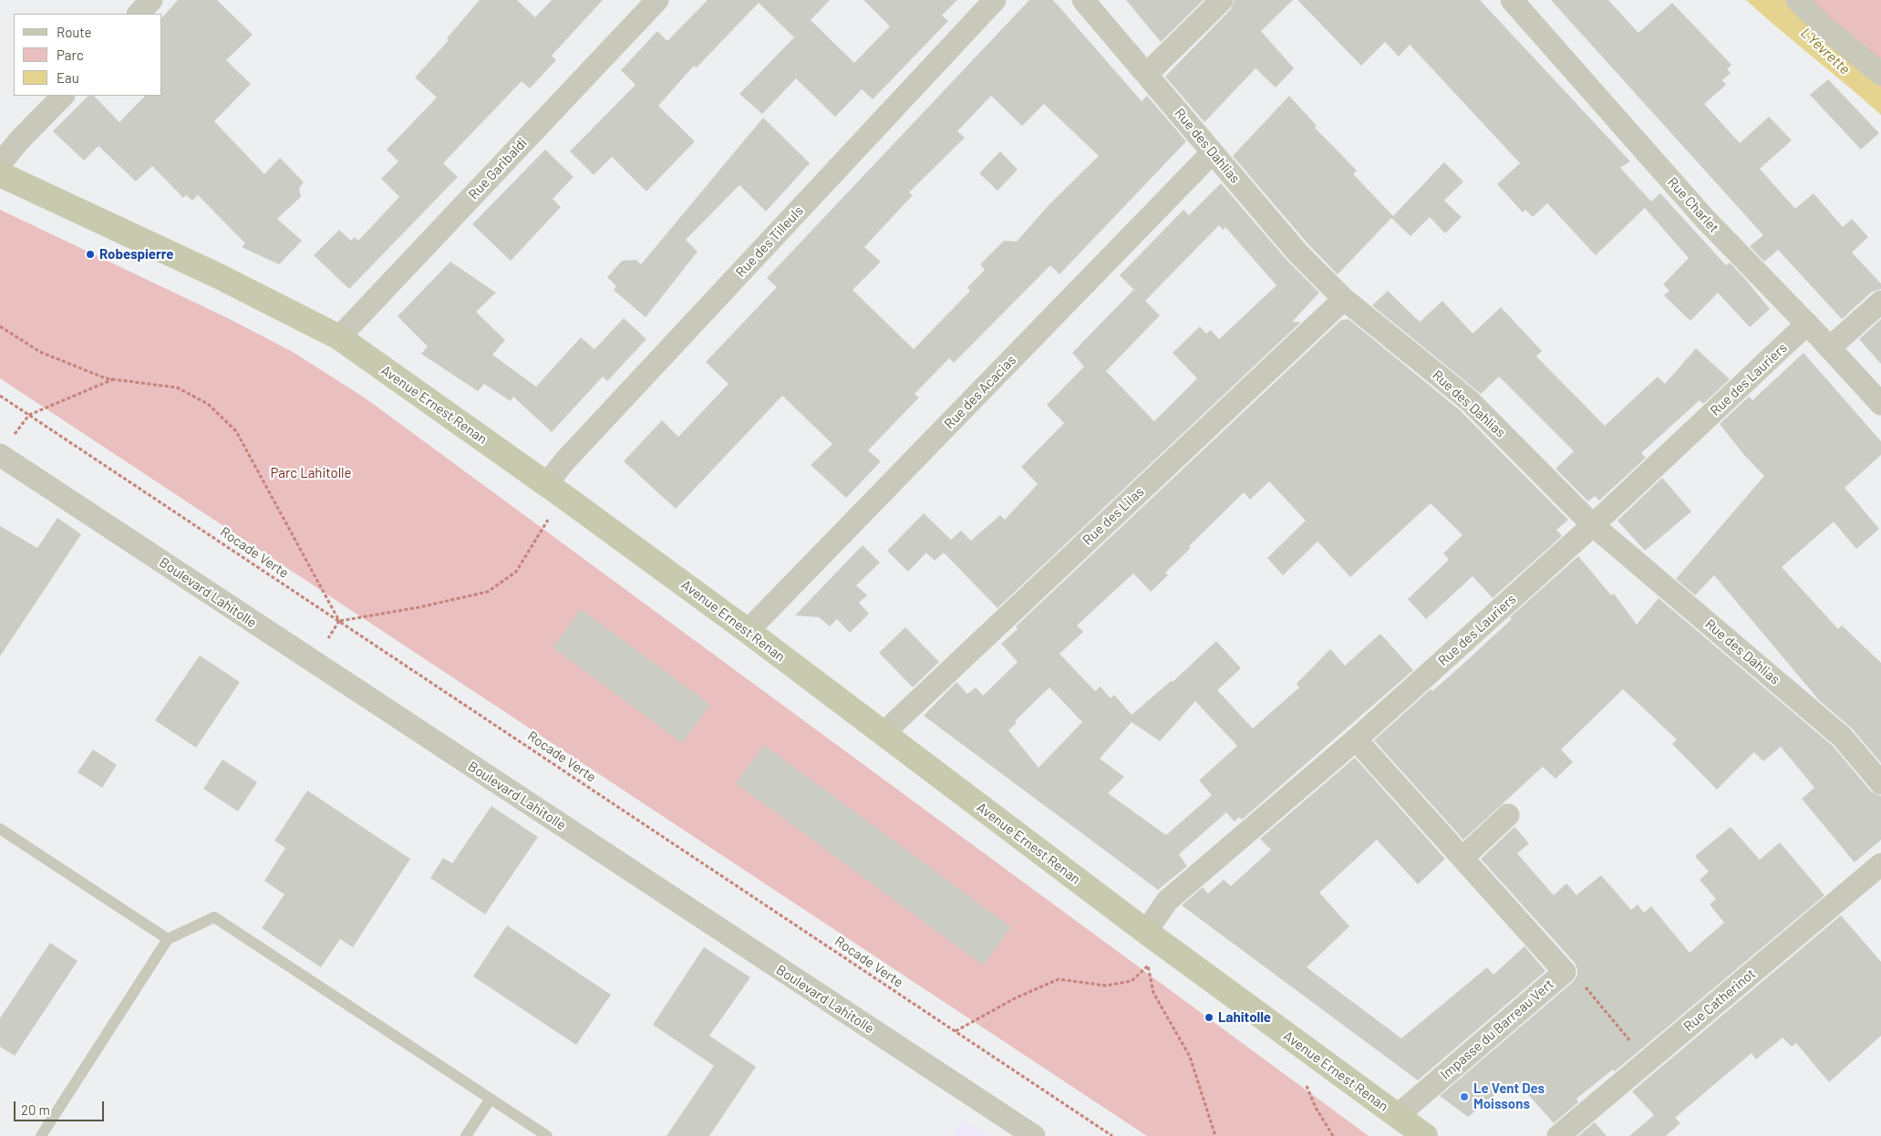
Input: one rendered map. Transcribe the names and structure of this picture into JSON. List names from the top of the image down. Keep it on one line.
{"streets":{"main road":["Avenue Ernest Renan"],"street":["Rue des Dahlias","Rue Garibaldi","Rue Charlet","Rue des Tilleuls","Rue des Lauriers","Rue des Acacias","Rue des Lilas","Boulevard Lahitolle","Rue Catherinot","Impasse du Barreau Vert"],"path":["Rocade Verte"]},"crossings":[["Rue des Dahlias","Rue des Lauriers"],["Rue des Dahlias","Rue des Acacias"],["Rue des Dahlias","Rue des Lilas"],["Rue Garibaldi","Avenue Ernest Renan"],["Rue Charlet","Rue des Lauriers"],["Rue des Tilleuls","Avenue Ernest Renan"],["Rue des Lauriers","Avenue Ernest Renan"],["Rue des Lauriers","Impasse du Barreau Vert"],["Rue des Acacias","Avenue Ernest Renan"],["Avenue Ernest Renan","Rue des Lilas"],["Avenue Ernest Renan","Impasse du Barreau Vert"]],"water":["L'Yévrette"],"parks":["Parc Lahitolle"],"places":["Robespierre","Lahitolle","Le Vent Des Moissons"],"legend":["Route","Parc","Eau"],"scale_bar":"20 m"}
